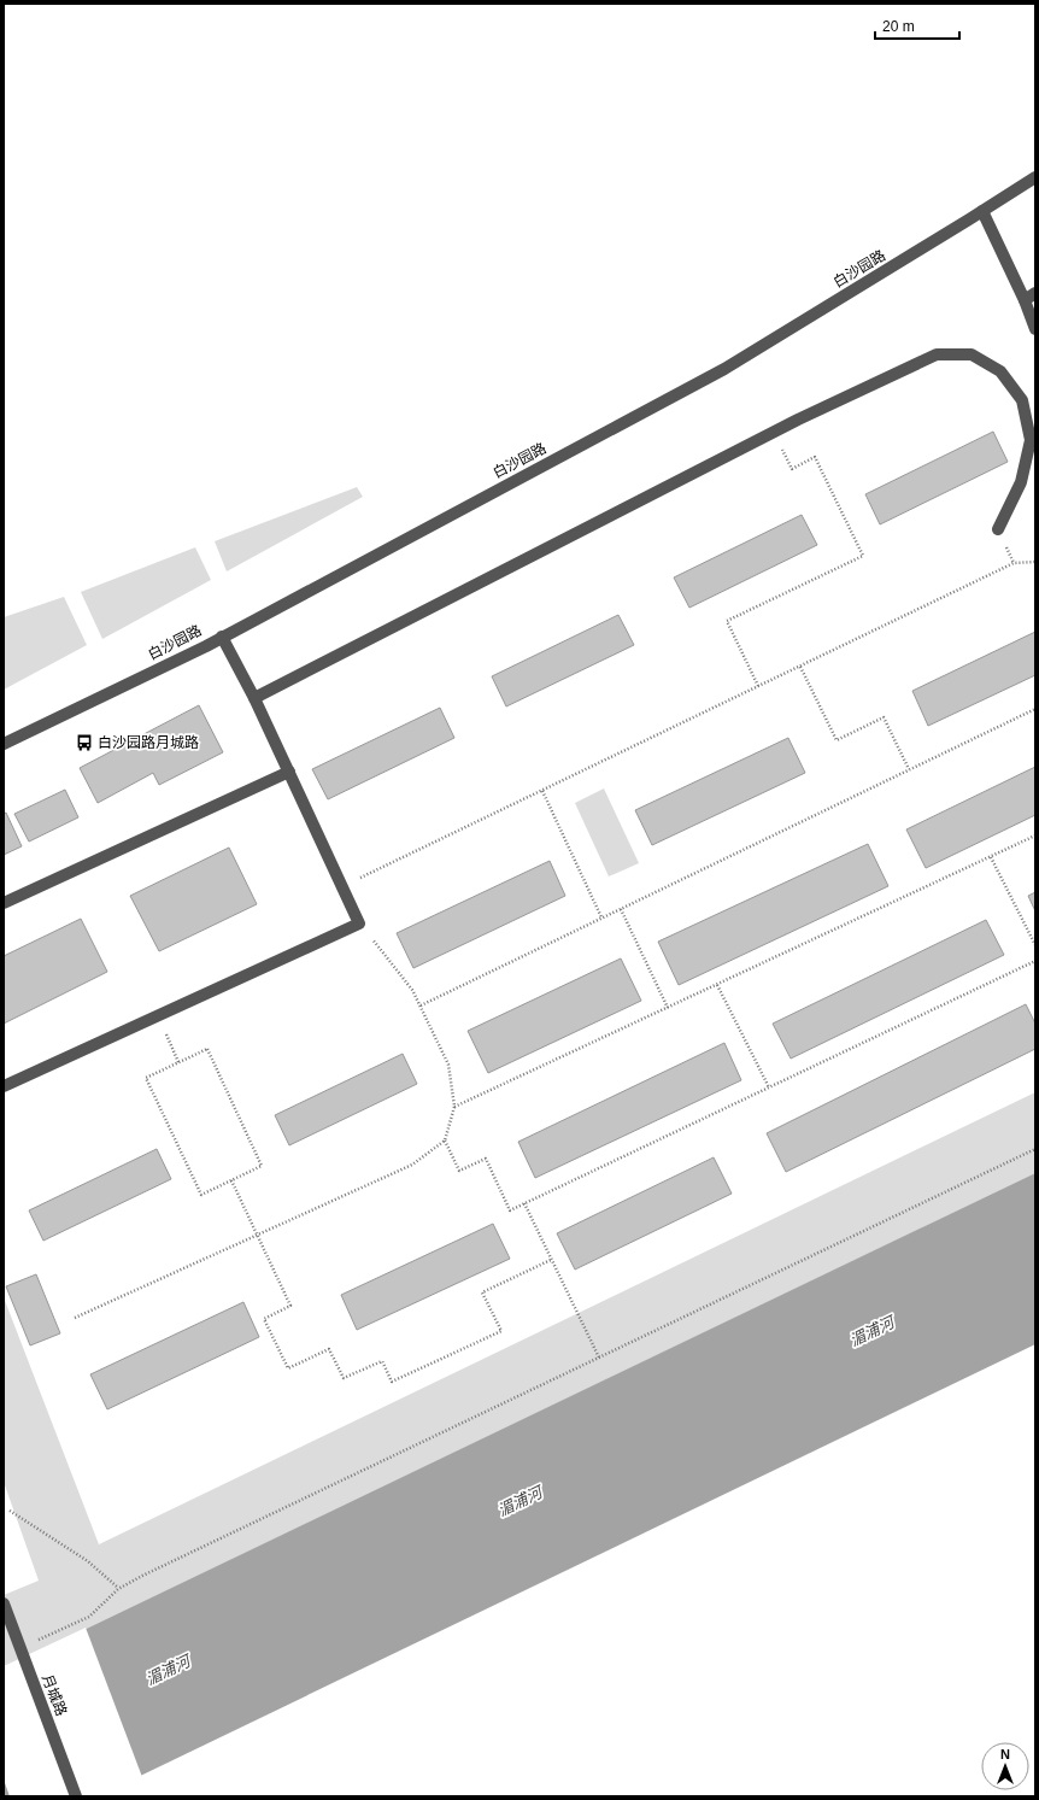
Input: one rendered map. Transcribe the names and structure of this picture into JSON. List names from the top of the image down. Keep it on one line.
{"streets":{"street":["白沙园路","月城路"]},"water":["湄浦河"],"places":{"bus stop":["白沙园路月城路"]},"scale_bar":"20 m","north":"top"}
